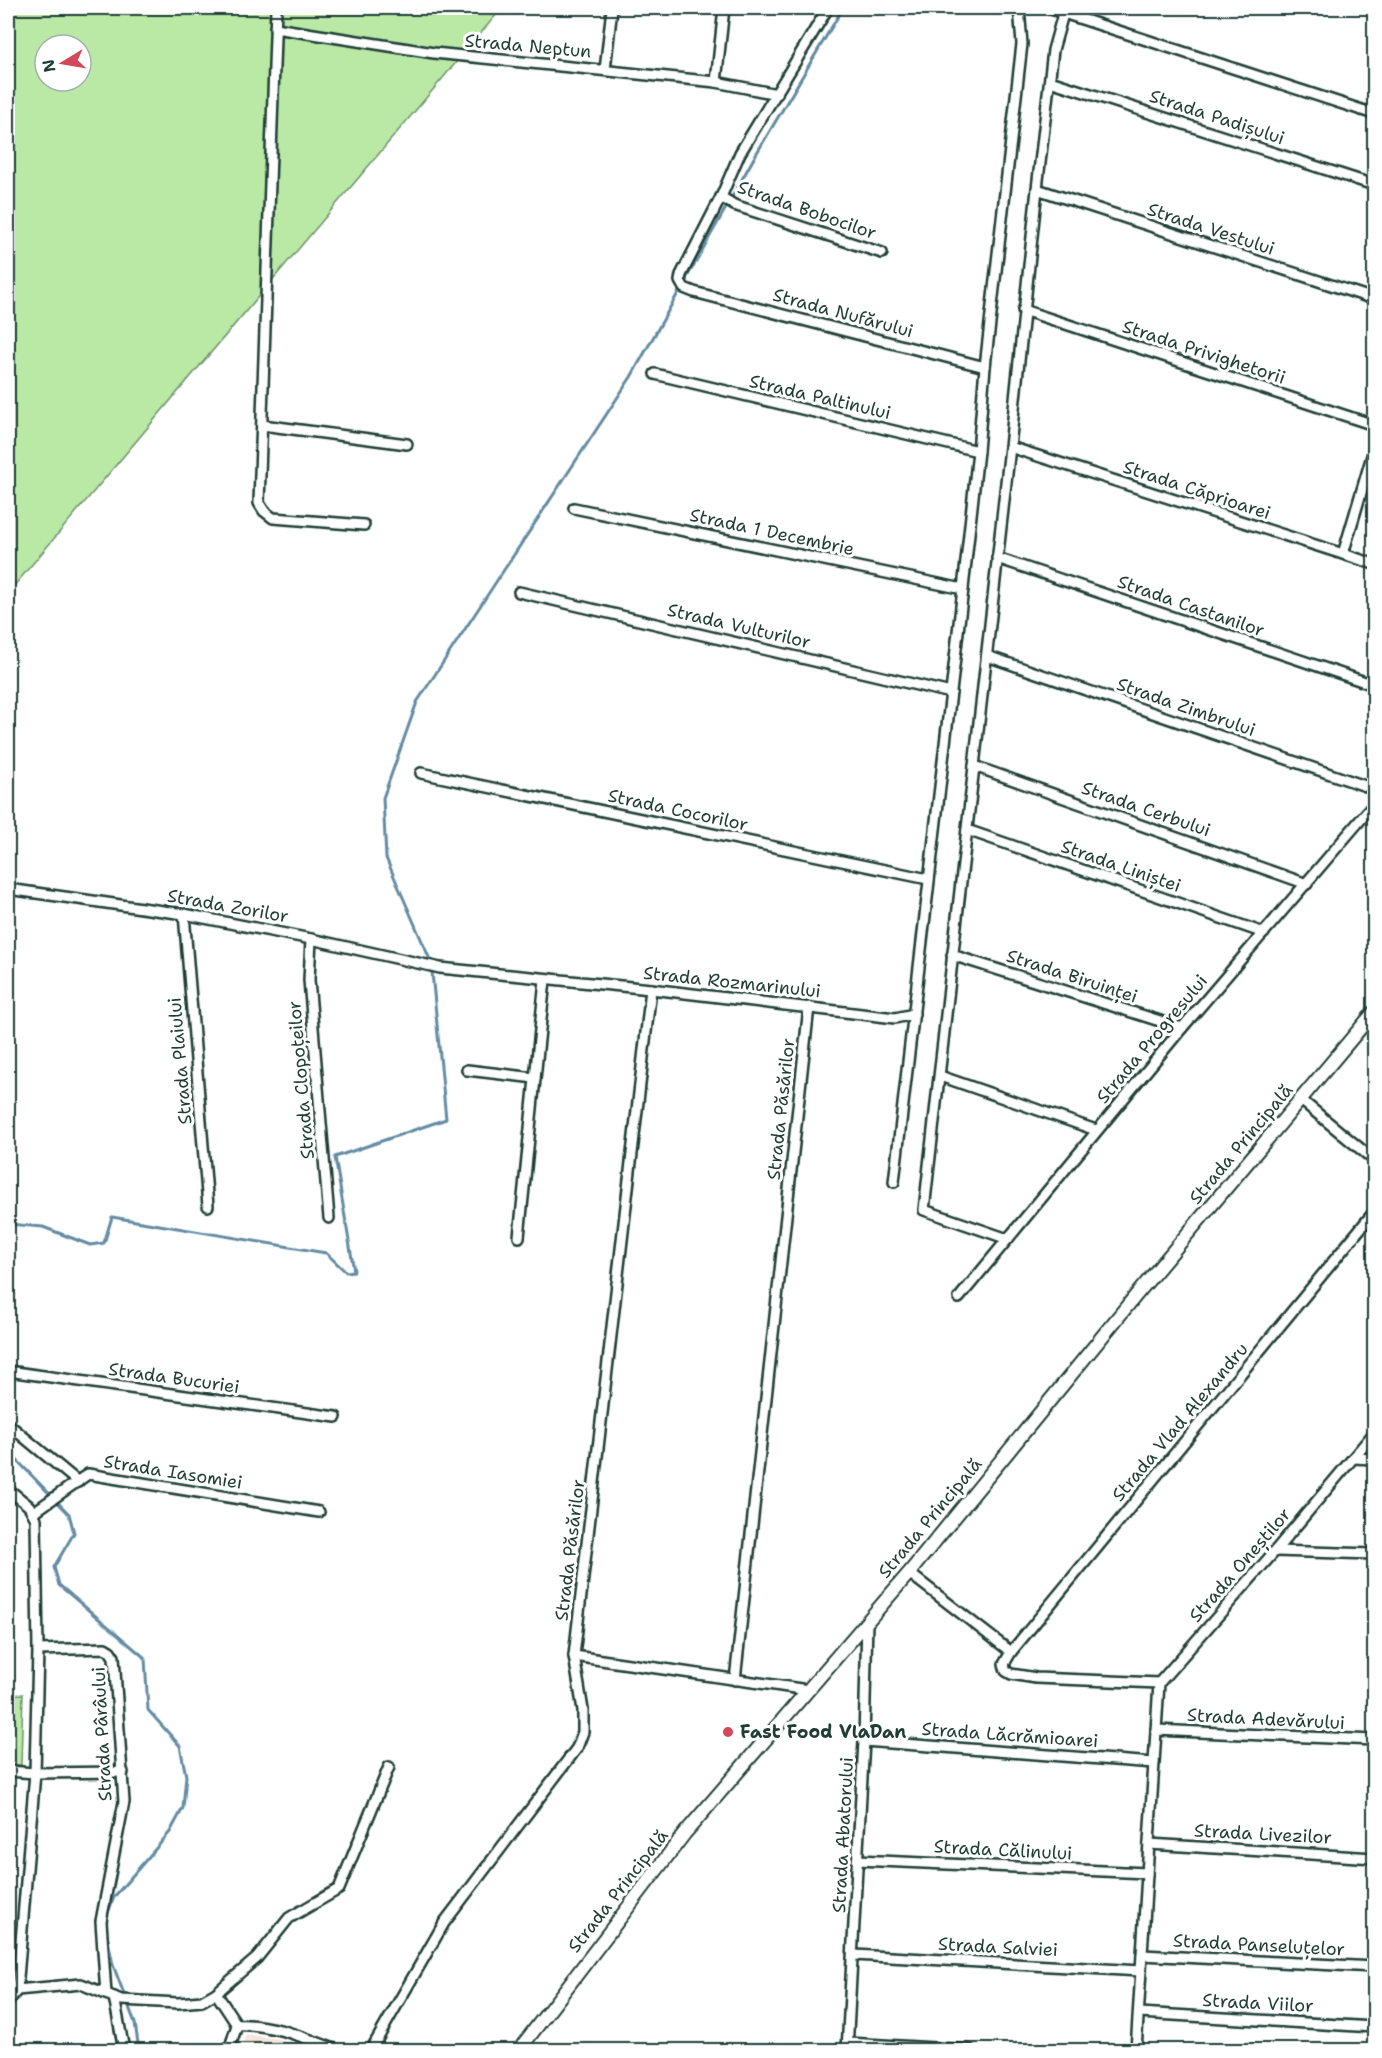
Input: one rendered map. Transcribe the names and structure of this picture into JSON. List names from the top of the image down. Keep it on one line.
{"streets":{"main road":["Strada Principală"],"street":["Strada Neptun","Strada Padișului","Strada Bobocilor","Strada Vestului","Strada Nufărului","Strada Privighetorii","Strada Paltinului","Strada Căprioarei","Strada 1 Decembrie","Strada Castanilor","Strada Vulturilor","Strada Zimbrului","Strada Cerbului","Strada Cocorilor","Strada Liniștei","Strada Zorilor","Strada Biruinței","Strada Rozmarinului","Strada Progresului","Strada Plaiului","Strada Clopoțeilor","Strada Păsărilor","Strada Bucuriei","Strada Vlad Alexandru","Strada Iasomiei","Strada Oneștilor","Strada Adevărului","Strada Pârâului","Strada Lăcrămioarei","Strada Livezilor","Strada Abatorului","Strada Călinului","Strada Panseluțelor","Strada Salviei","Strada Viilor"]},"crossings":[["Strada Bobocilor","Strada Nufărului"],["Strada Cerbului","Strada Progresului"],["Strada Liniștei","Strada Progresului"],["Strada Zorilor","Strada Rozmarinului"],["Strada Zorilor","Strada Plaiului"],["Strada Zorilor","Strada Clopoțeilor"],["Strada Biruinței","Strada Progresului"],["Strada Rozmarinului","Strada Păsărilor"],["Strada Principală","Strada Abatorului"],["Strada Lăcrămioarei","Strada Abatorului"],["Strada Abatorului","Strada Călinului"],["Strada Abatorului","Strada Salviei"]],"places":["Fast Food VlaDan"],"north":"left"}
